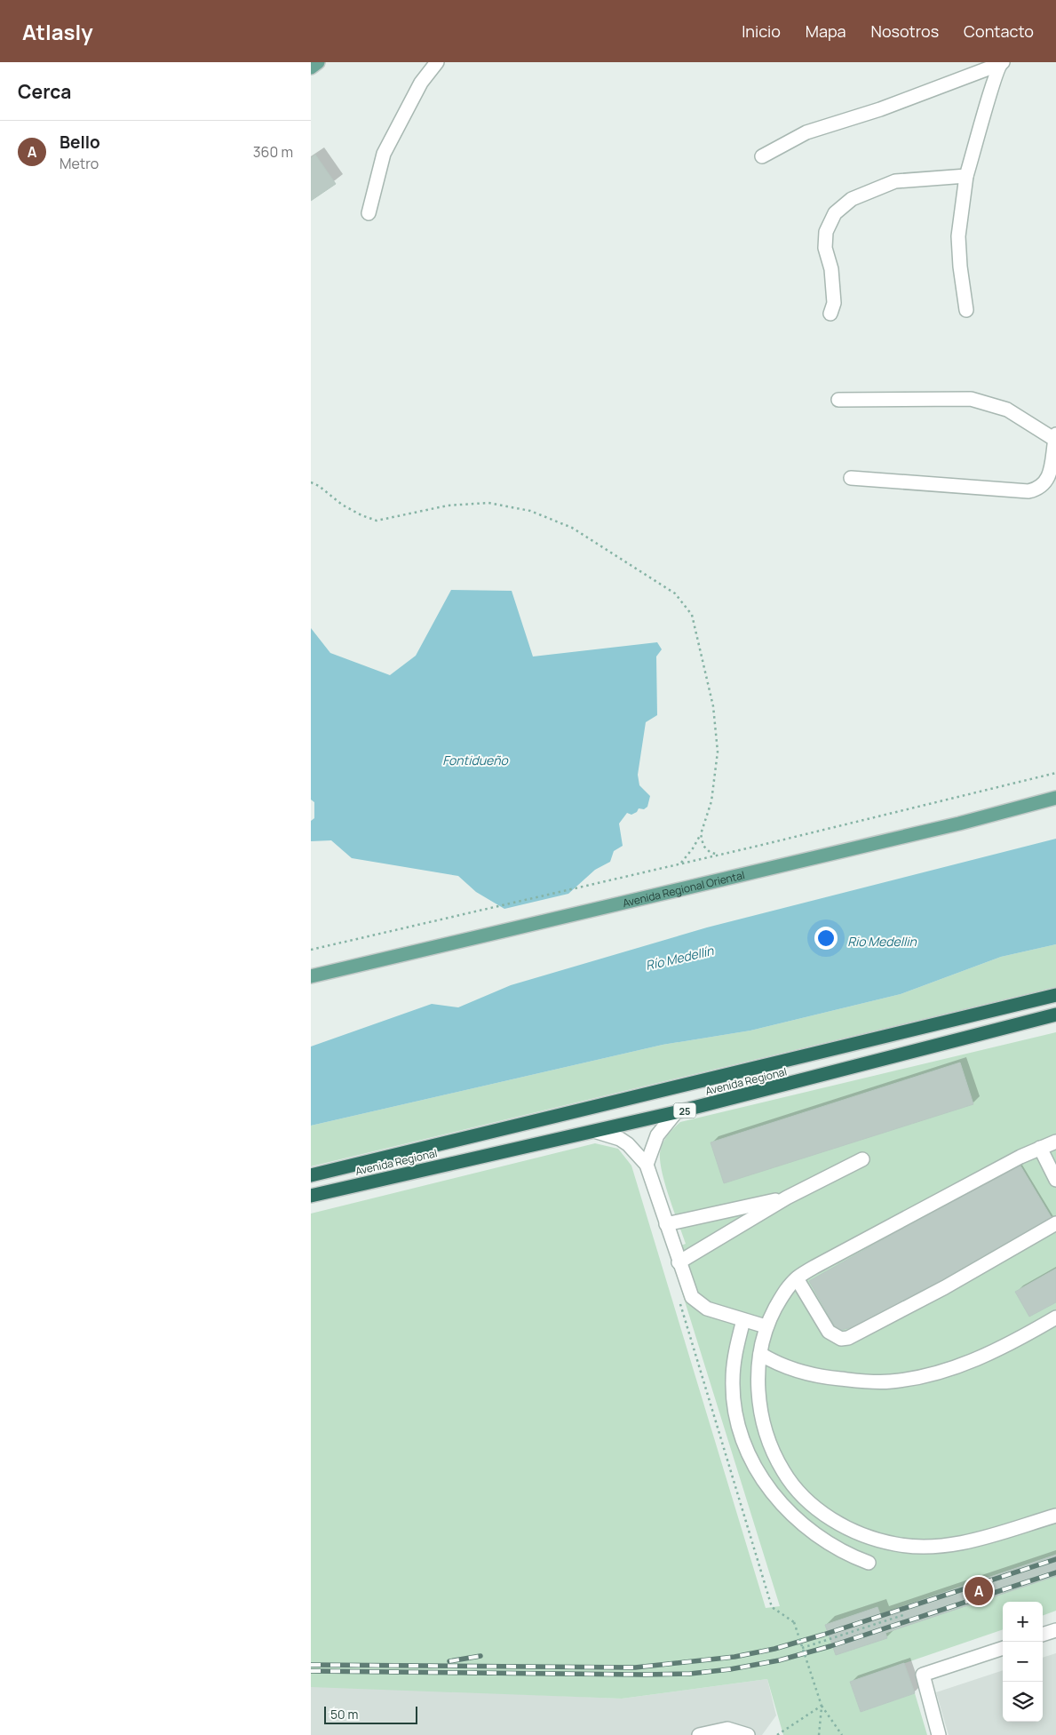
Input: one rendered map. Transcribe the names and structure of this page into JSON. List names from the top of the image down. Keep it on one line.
{"streets":{"highway":["Avenida Regional","25"],"main road":["Avenida Regional Oriental"]},"water":["Fontidueño","Rio Medellin","Río Medellín"],"scale_bar":"50 m","page":{"header":"Atlasly","nav":["Inicio","Mapa","Nosotros","Contacto"],"heading":"Cerca","list":[{"mark":"A","name":"Bello","note":"Metro","value":"360 m"}],"pins":"A","map_buttons":["+","−"],"scale":"50 m"}}
